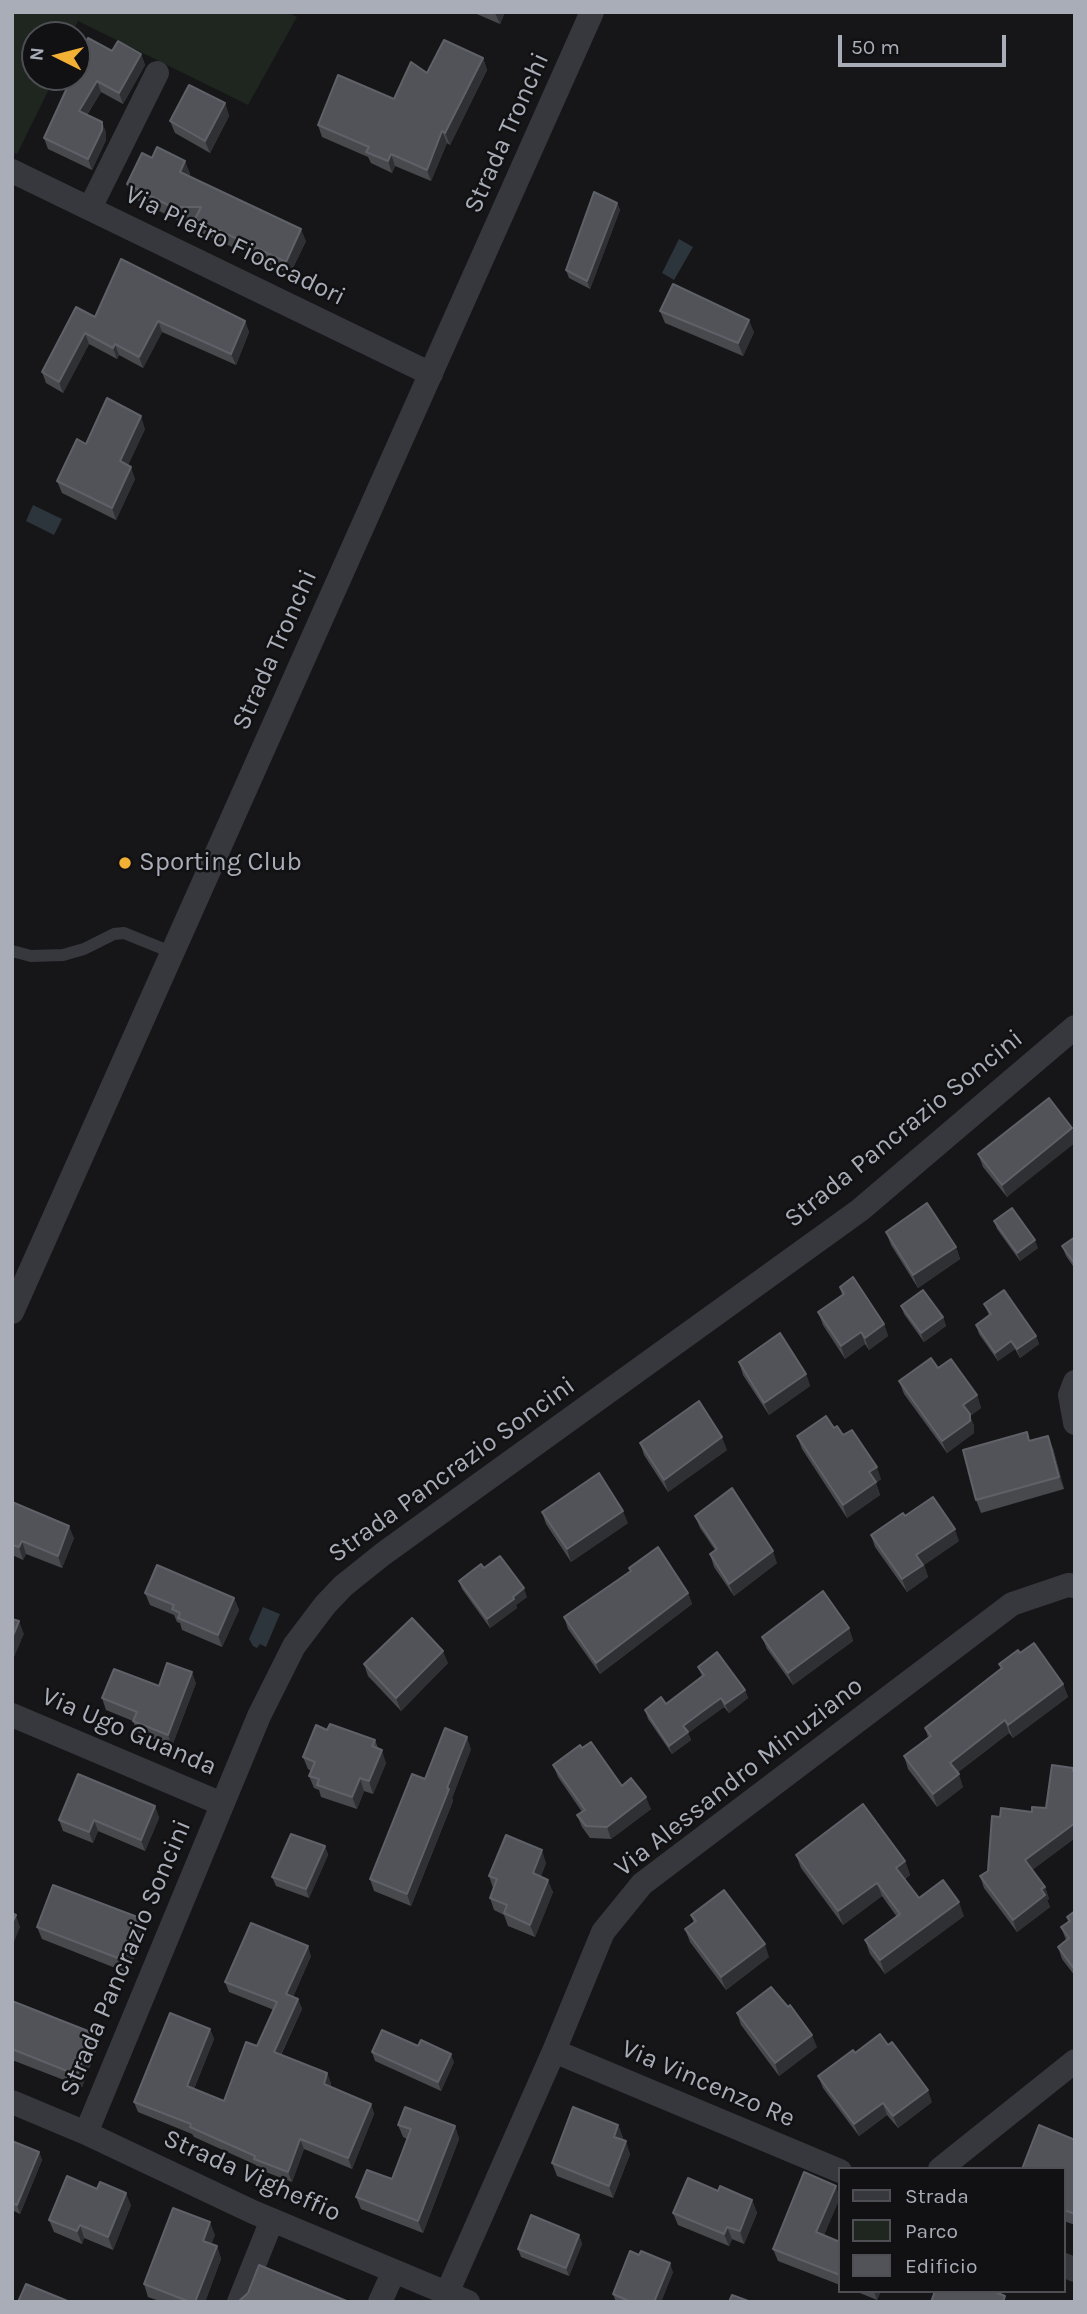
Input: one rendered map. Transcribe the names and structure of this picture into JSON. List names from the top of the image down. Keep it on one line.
{"streets":{"street":["Strada Tronchi","Via Pietro Fioccadori","Strada Pancrazio Soncini","Via Ugo Guanda","Via Alessandro Minuziano","Via Vincenzo Re","Strada Vigheffio"]},"crossings":[["Strada Tronchi","Via Pietro Fioccadori"],["Strada Pancrazio Soncini","Via Ugo Guanda"],["Strada Pancrazio Soncini","Strada Vigheffio"],["Via Alessandro Minuziano","Via Vincenzo Re"],["Via Alessandro Minuziano","Strada Vigheffio"]],"places":["Sporting Club"],"legend":["Strada","Parco","Edificio"],"scale_bar":"50 m","north":"left"}
